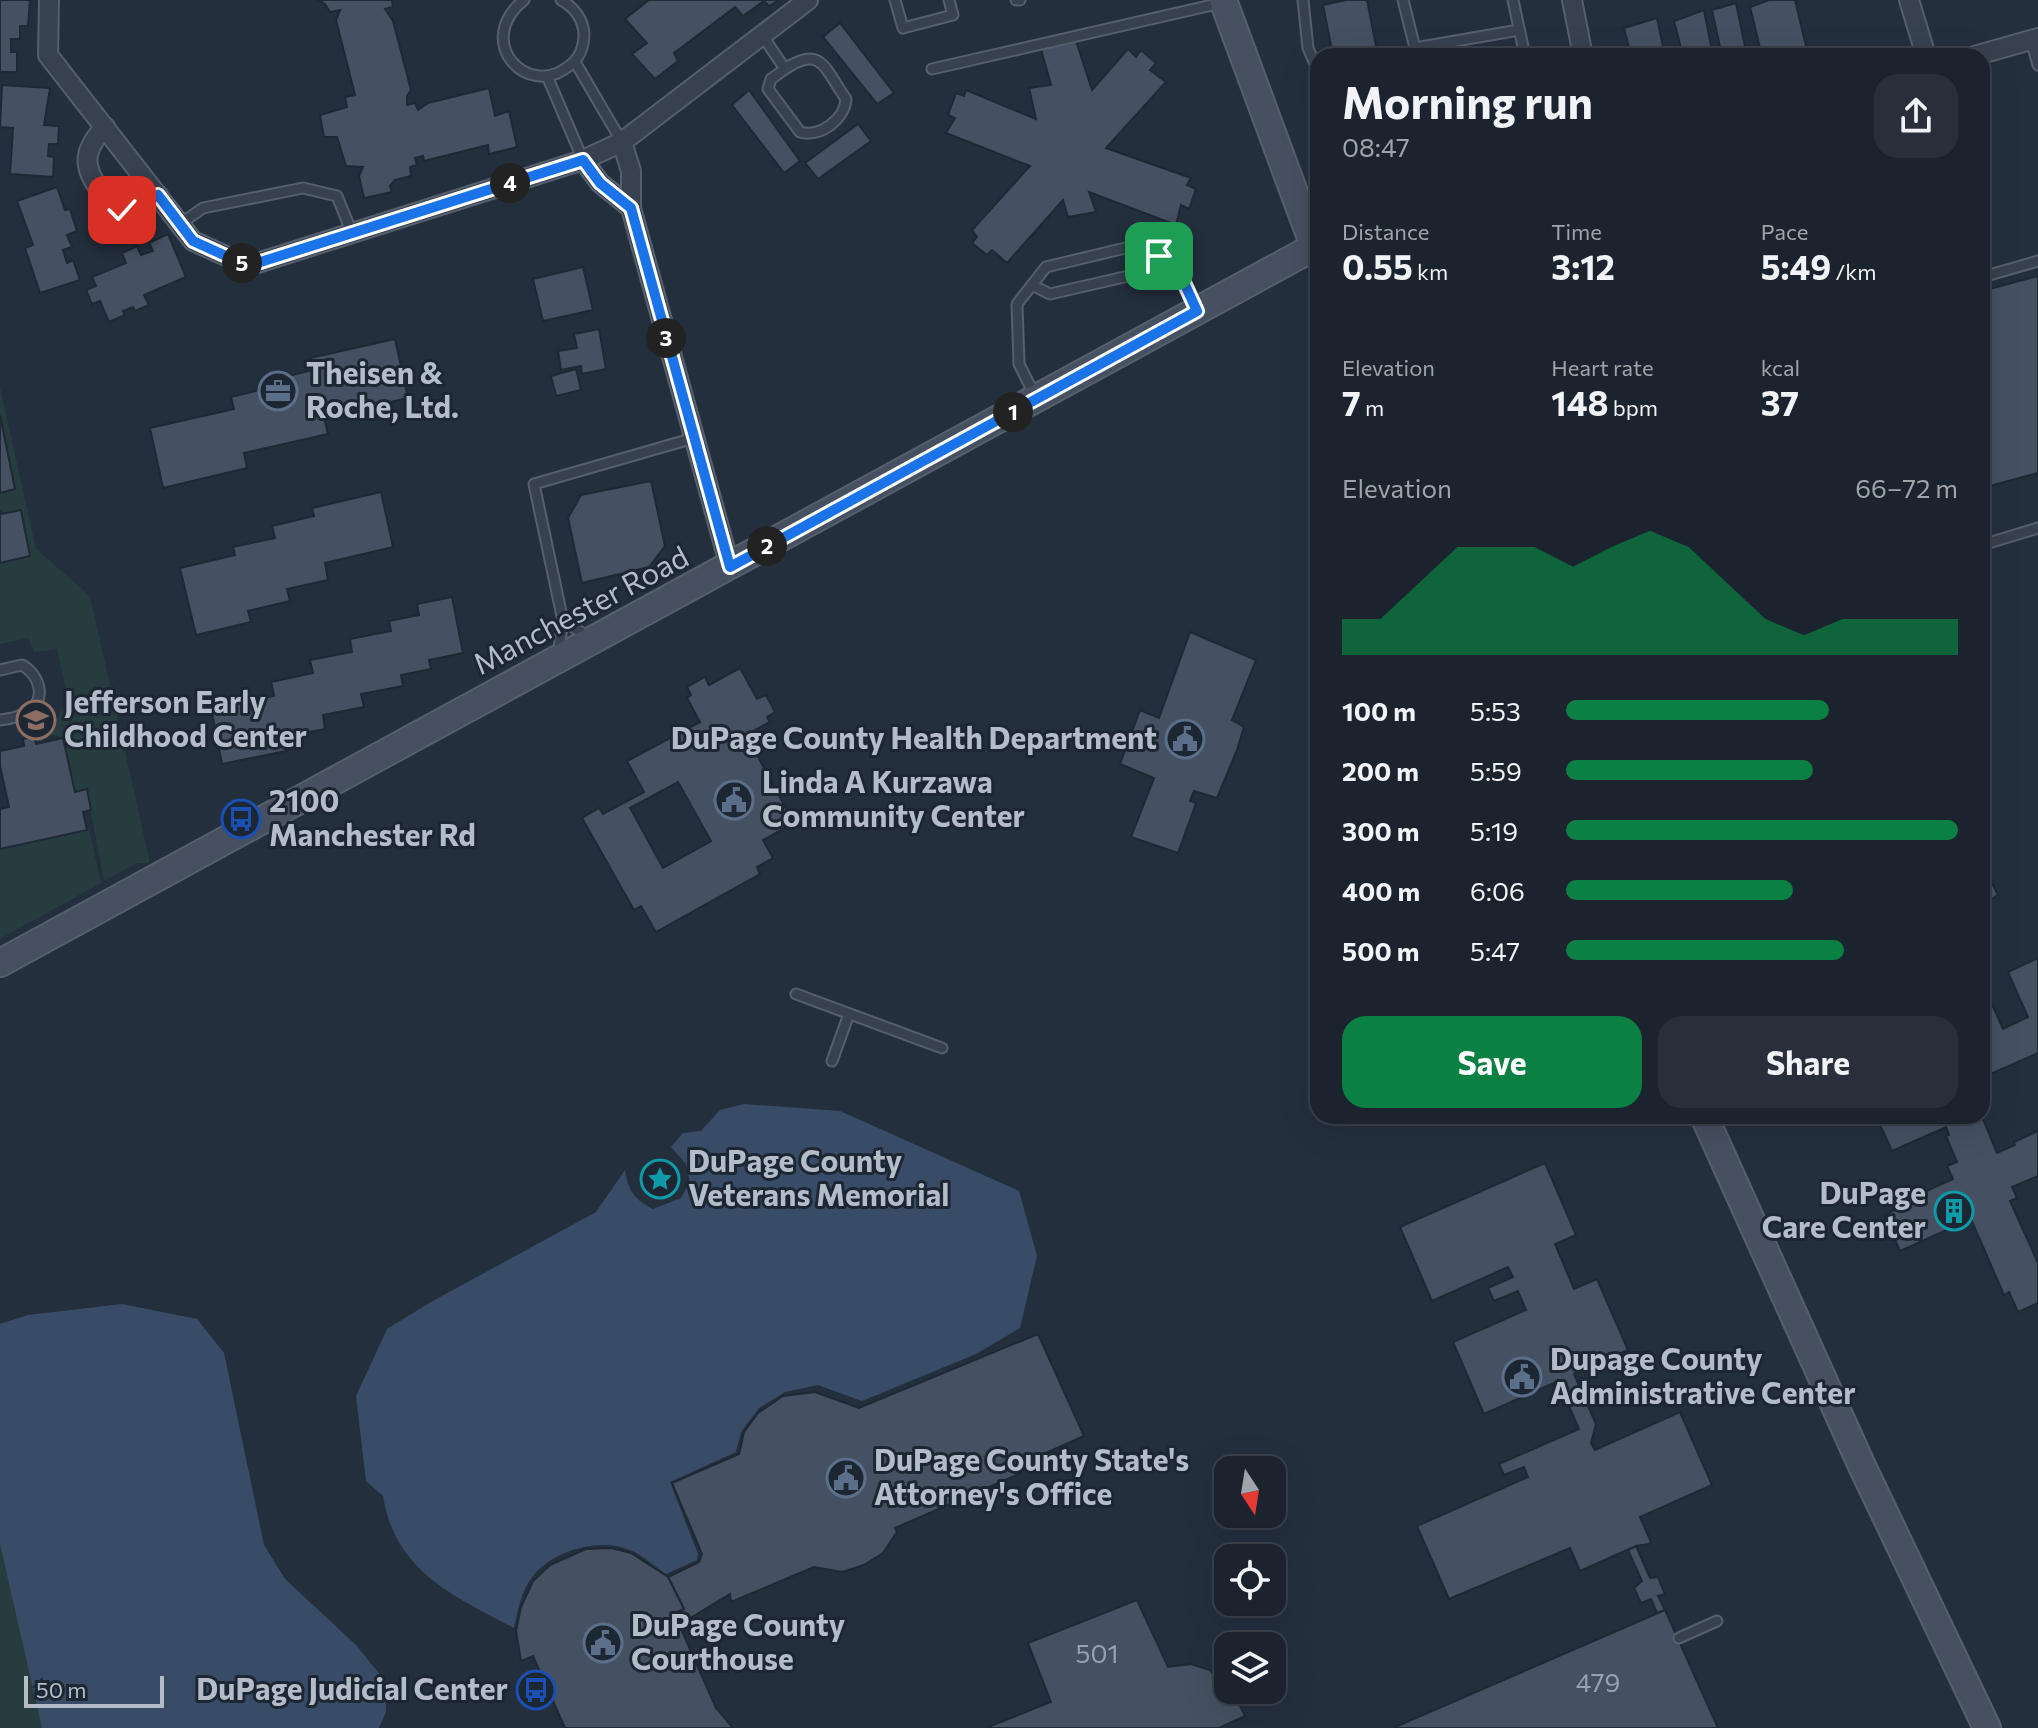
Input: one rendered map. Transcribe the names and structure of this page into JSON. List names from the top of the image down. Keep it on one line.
{"streets":{"street":["Manchester Road"]},"places":{"office":["Theisen & Roche, Ltd."],"school or university":["Jefferson Early Childhood Center"],"public building":["DuPage County Health Department","Linda A Kurzawa Community Center","Dupage County Administrative Center","DuPage County State's Attorney's Office","DuPage County Courthouse"],"bus stop":["2100 Manchester Rd","DuPage Judicial Center"],"place":["DuPage County Veterans Memorial"],"building":["DuPage Care Center"]},"house_numbers":["501","479"],"scale_bar":"50 m","north":"bottom","page":{"heading":["Morning run","08:47"],"pins":["4","5","3","1","2"],"stats":[["Distance","0.55 km"],["Time","3:12"],["Pace","5:49 /km"],["Elevation","7 m"],["Heart rate","148 bpm"],["kcal","37"]],"chart":["Elevation","66–72 m"],"list":[{"name":"100 m","note":"5:53"},{"name":"200 m","note":"5:59"},{"name":"300 m","note":"5:19"},{"name":"400 m","note":"6:06"},{"name":"500 m","note":"5:47"}],"buttons":["Save","Share"],"scale":"50 m"}}
